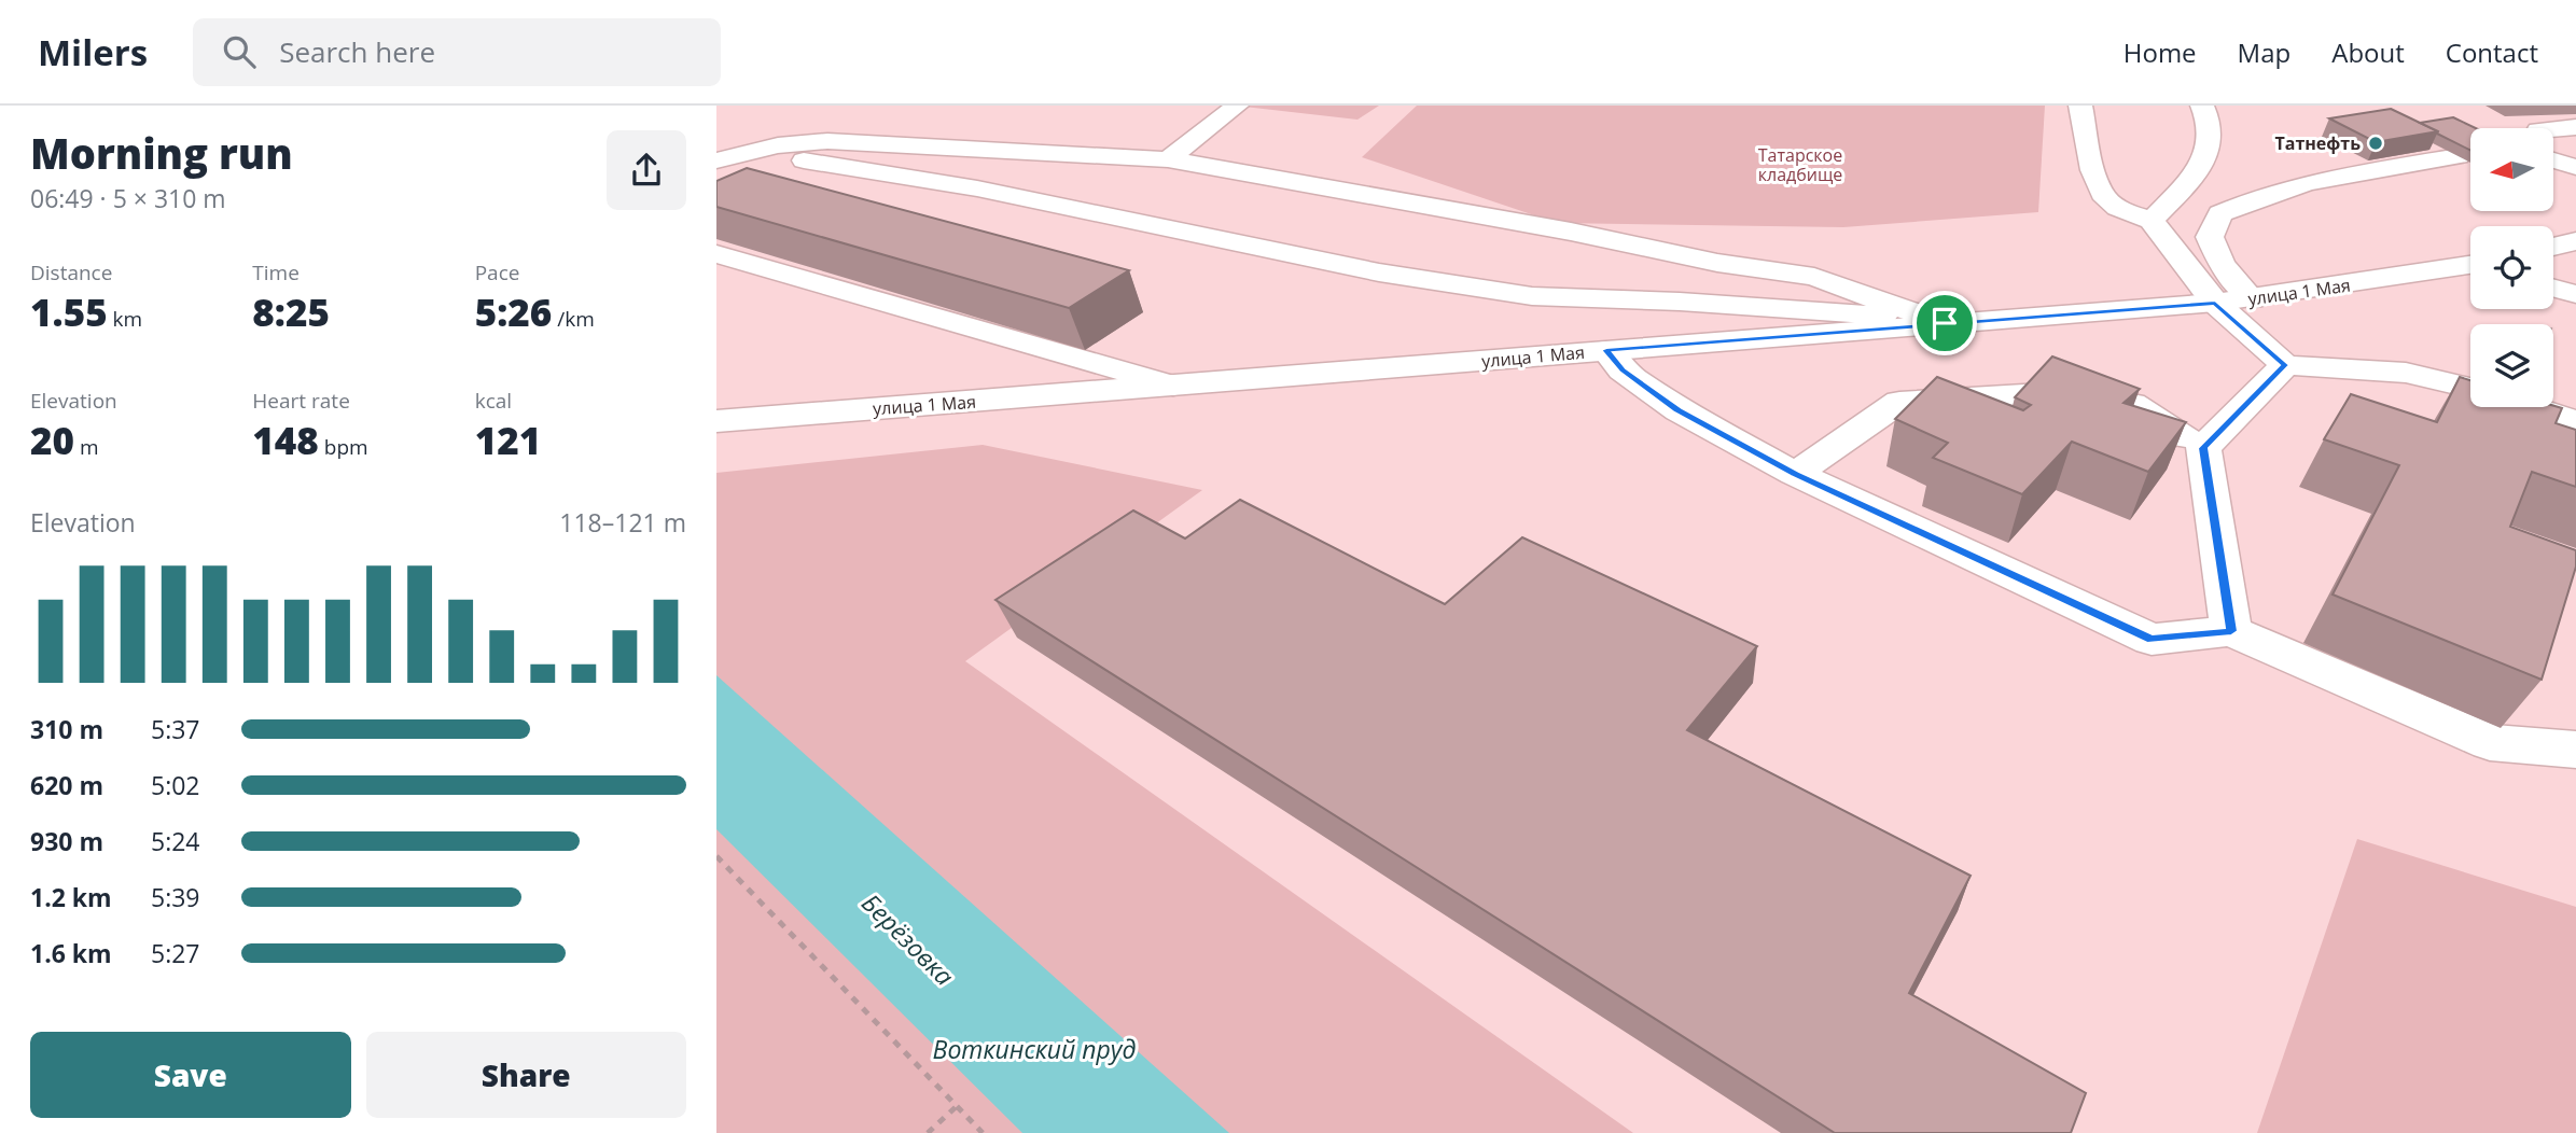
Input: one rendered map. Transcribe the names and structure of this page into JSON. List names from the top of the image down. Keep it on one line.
{"streets":{"main road":["улица 1 Мая"]},"water":["Берёзовка","Воткинский пруд"],"parks":["Татарское кладбище"],"places":["Татнефть"],"north":"left","page":{"header":"Milers","search":"Search here","nav":["Home","Map","About","Contact"],"heading":["Morning run","06:49 · 5 × 310 m"],"stats":[["Distance","1.55 km"],["Time","8:25"],["Pace","5:26 /km"],["Elevation","20 m"],["Heart rate","148 bpm"],["kcal","121"]],"chart":["Elevation","118–121 m"],"list":[{"name":"310 m","note":"5:37"},{"name":"620 m","note":"5:02"},{"name":"930 m","note":"5:24"},{"name":"1.2 km","note":"5:39"},{"name":"1.6 km","note":"5:27"}],"buttons":["Save","Share"]}}
